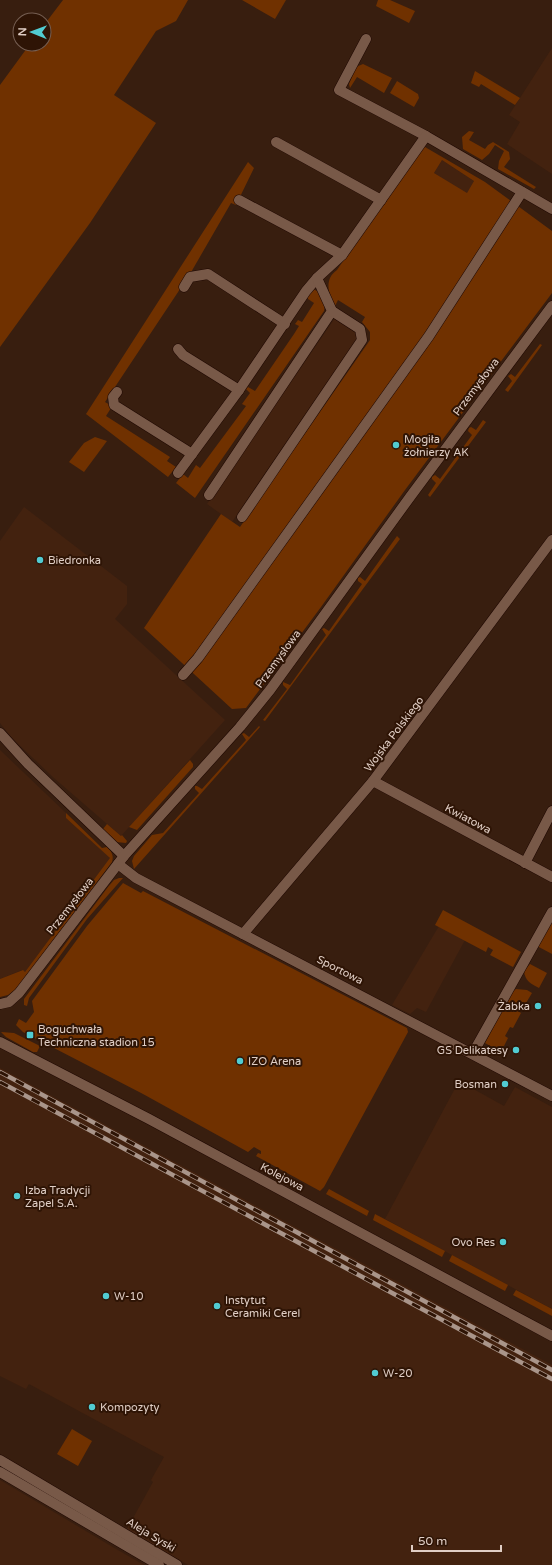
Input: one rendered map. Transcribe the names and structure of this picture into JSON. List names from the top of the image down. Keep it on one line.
{"streets":{"street":["Przemysłowa","Wojska Polskiego","Kwiatowa","Sportowa","Kolejowa","Aleja Syski"]},"crossings":[["Przemysłowa","Sportowa"],["Wojska Polskiego","Kwiatowa"],["Wojska Polskiego","Sportowa"]],"places":{"other":["Mogiła żołnierzy AK","Biedronka","Żabka","GS Delikatesy","IZO Arena","Bosman","Izba Tradycji Zapel S.A.","Ovo Res","W-10","Instytut Ceramiki Cerel","W-20","Kompozyty"],"transit":["Boguchwała Techniczna stadion 15"]},"scale_bar":"50 m","north":"left"}
